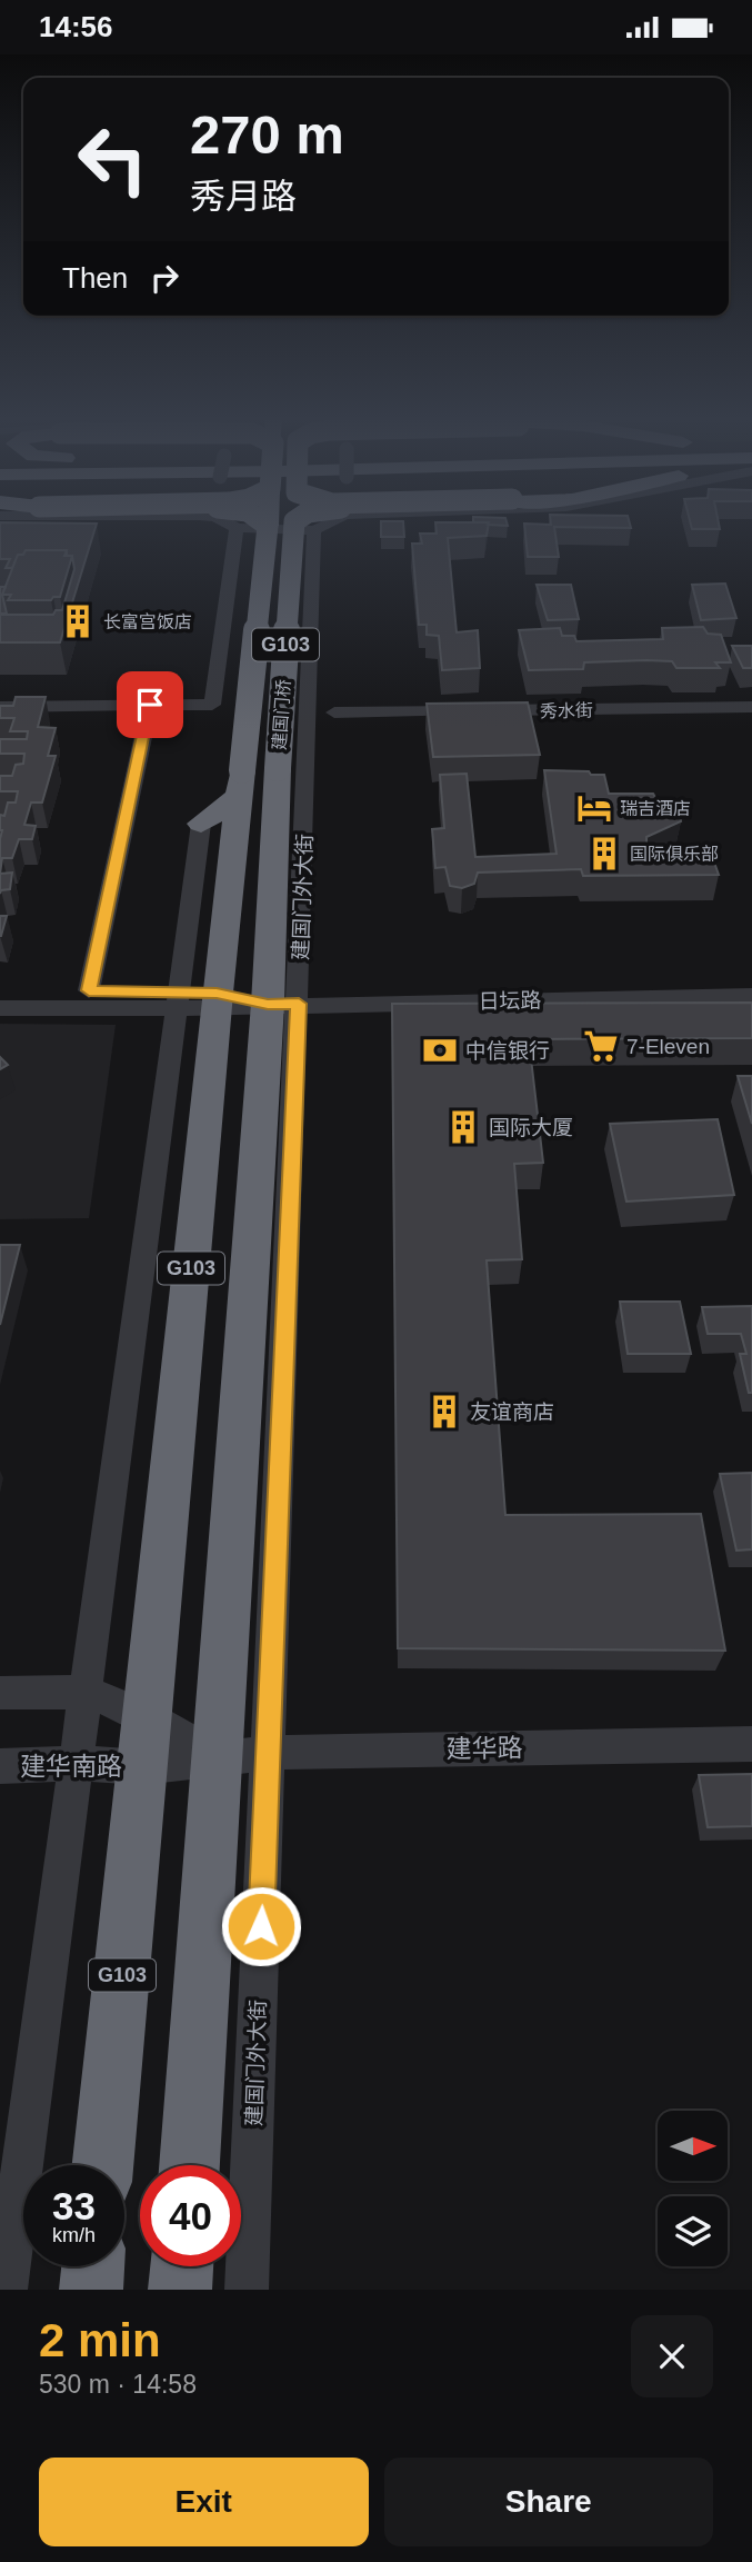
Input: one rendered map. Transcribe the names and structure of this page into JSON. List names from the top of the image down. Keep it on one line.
{"streets":{"highway":["G103","建国门桥","建国门外大街"],"street":["秀水街","日坛路","建华路","建华南路"]},"crossings":[["G103","建国门桥"],["G103","建国门外大街"],["G103","日坛路"],["G103","建华路"],["G103","建华南路"],["建国门桥","建国门外大街"],["建国门外大街","日坛路"],["建国门外大街","建华路"],["建华路","建华南路"]],"places":{"building":["长富宫饭店","国际俱乐部","国际大厦","友谊商店"],"hotel":["瑞吉酒店"],"supermarket":["7-Eleven"],"bank":["中信银行"]},"north":"right","page":{"status":"14:56","turn":["270 m","秀月路"],"then":"Then","speed":"33 km/h","limit":"40","heading":["2 min","530 m · 14:58"],"buttons":["Exit","Share"]}}
